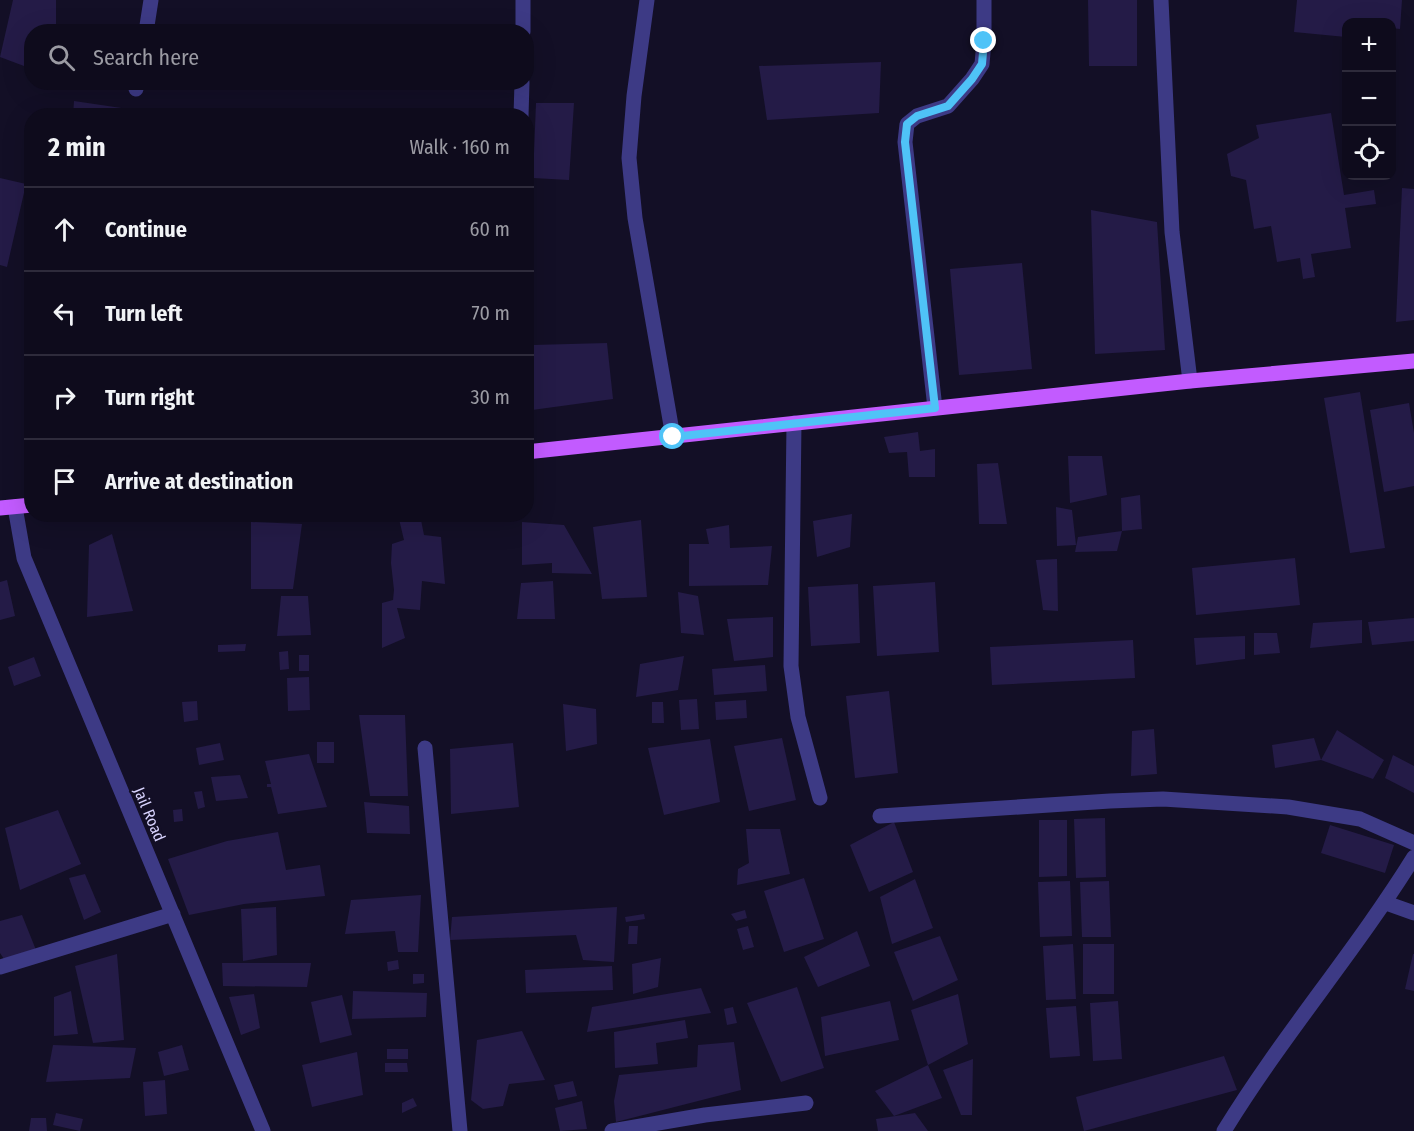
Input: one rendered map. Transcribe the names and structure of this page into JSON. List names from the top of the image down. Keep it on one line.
{"streets":{"street":["Jail Road"]},"page":{"map_buttons":["+","−"],"search":"Search here","heading":["2 min","Walk · 160 m"],"list":[["Continue","60 m"],["Turn left","70 m"],["Turn right","30 m"],"Arrive at destination"]}}
